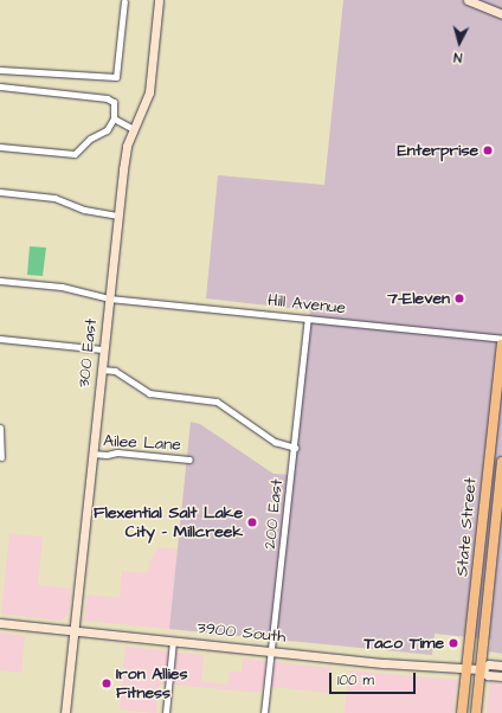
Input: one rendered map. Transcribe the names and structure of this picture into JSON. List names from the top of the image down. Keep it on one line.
{"streets":{"main road":["State Street"],"street":["Hill Avenue","300 East","Ailee Lane","200 East","3900 South"]},"crossings":[["Hill Avenue","300 East"],["Hill Avenue","200 East"],["300 East","Ailee Lane"],["300 East","3900 South"],["200 East","3900 South"],["State Street","3900 South"]],"places":["Enterprise","7-Eleven","Flexential Salt Lake City - Millcreek","Taco Time","Iron Allies Fitness"],"scale_bar":"100 m","north":"bottom"}
